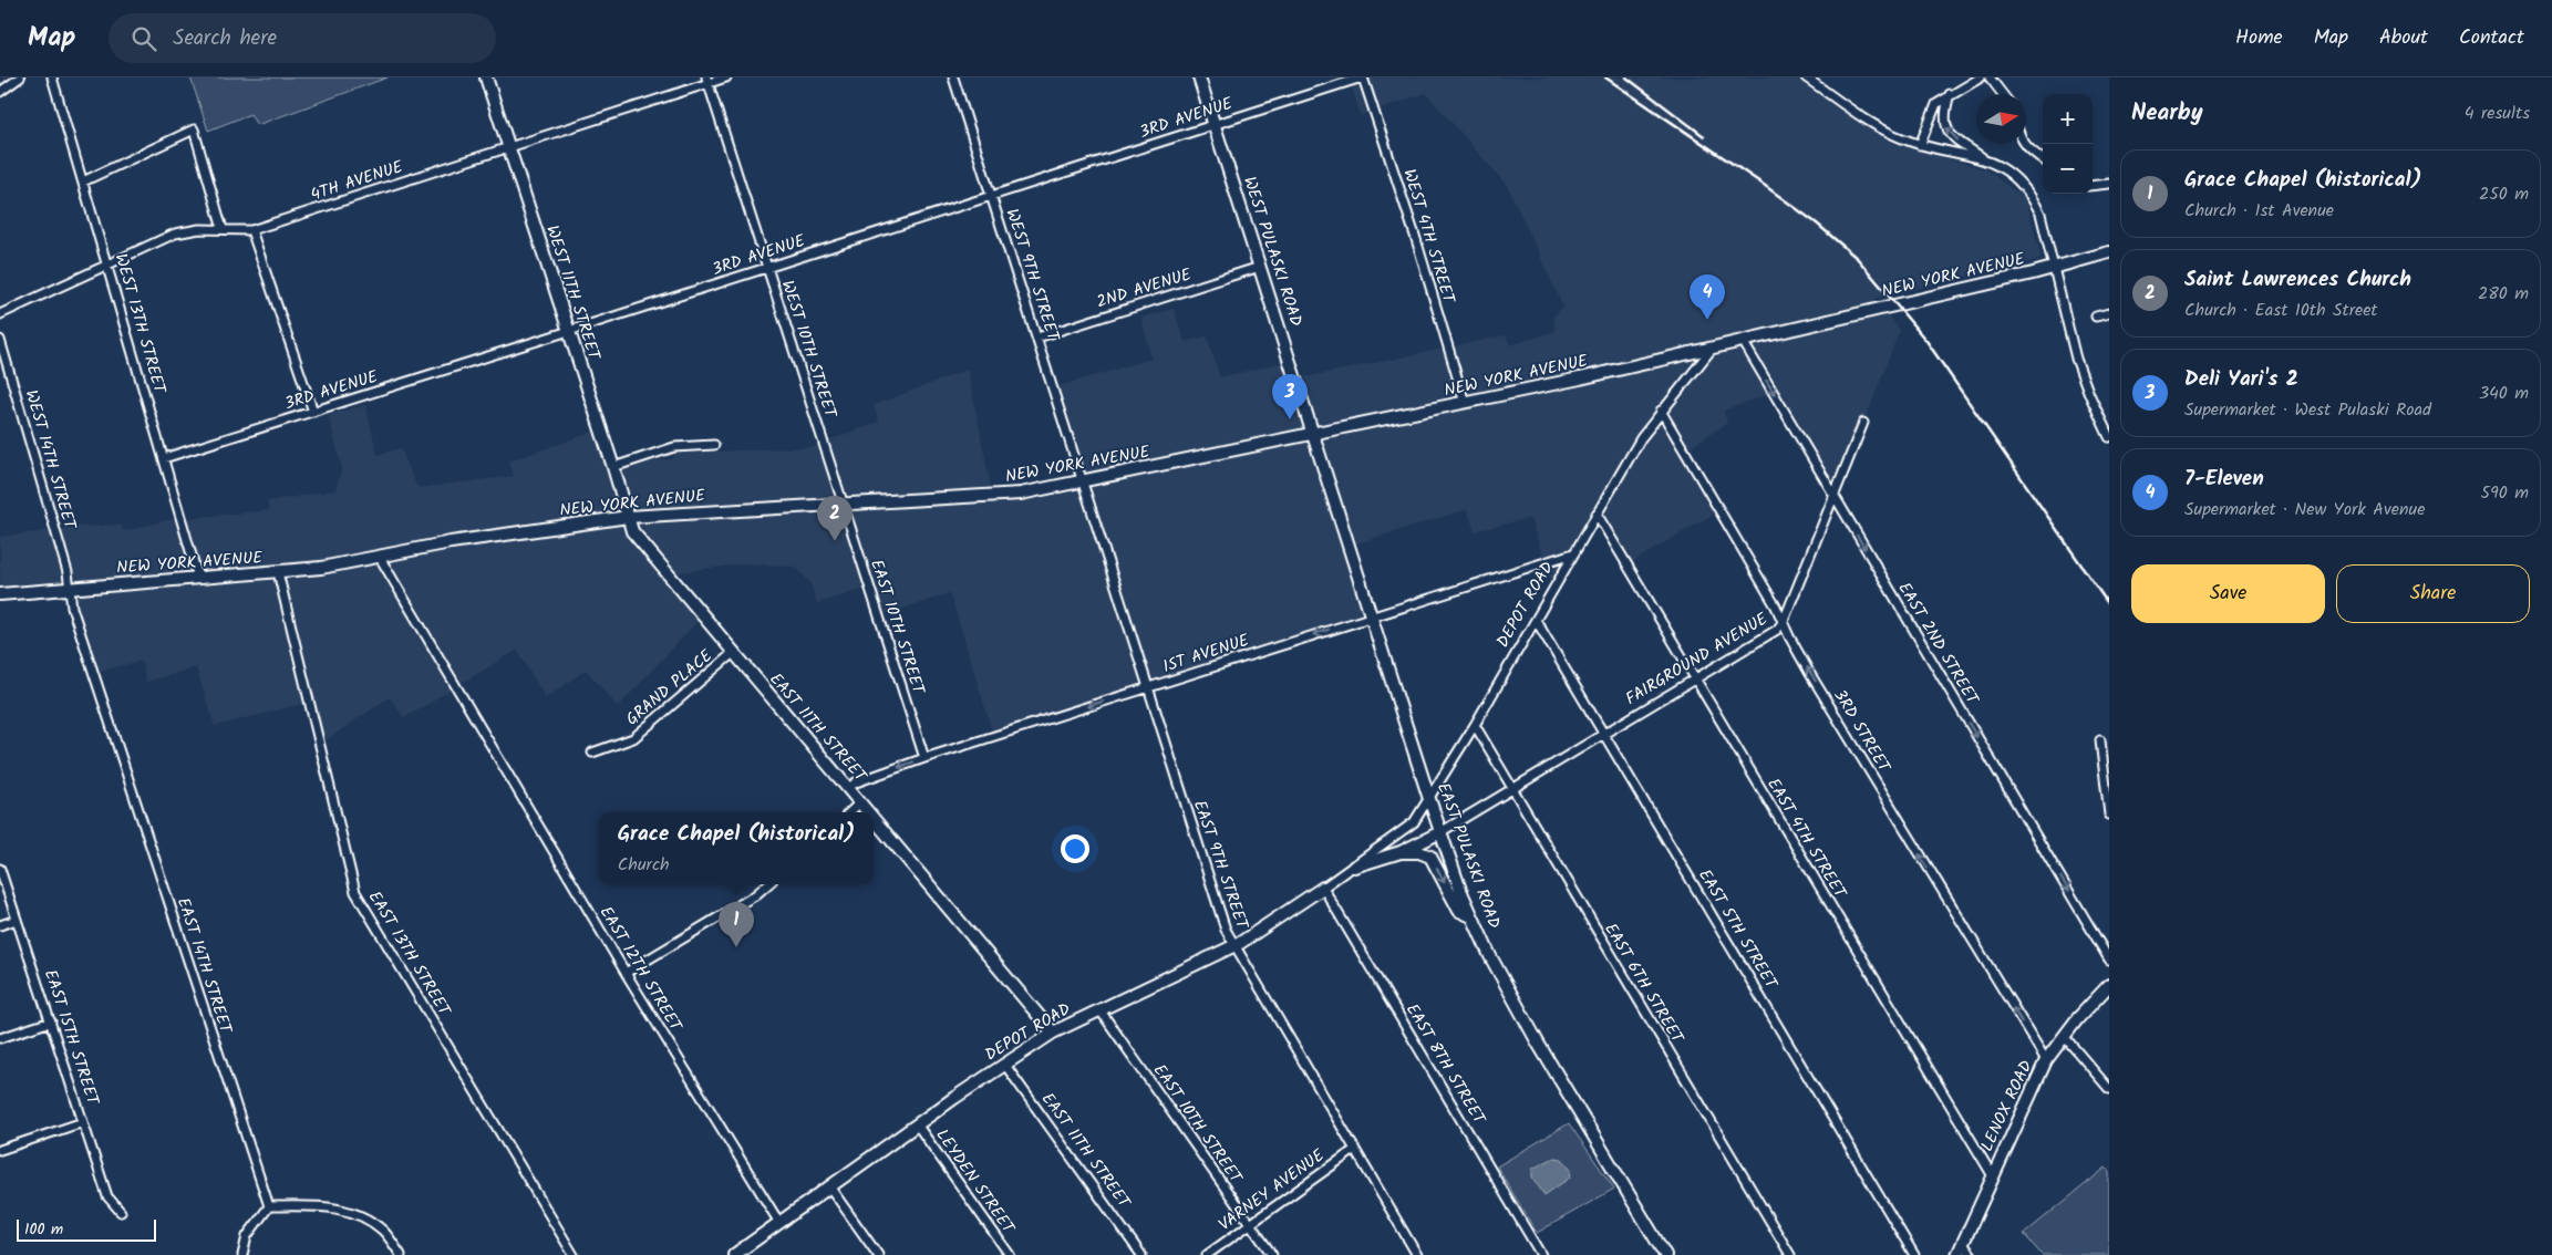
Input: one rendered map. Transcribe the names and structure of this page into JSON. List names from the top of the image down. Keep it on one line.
{"streets":{"main road":["WEST PULASKI ROAD","NEW YORK AVENUE","WEST 11TH STREET","DEPOT ROAD","EAST 11TH STREET","EAST PULASKI ROAD","LENOX ROAD"],"street":["3RD AVENUE","4TH AVENUE","WEST 4TH STREET","WEST 9TH STREET","2ND AVENUE","WEST 13TH STREET","WEST 10TH STREET","WEST 14TH STREET","EAST 10TH STREET","EAST 2ND STREET","1ST AVENUE","FAIRGROUND AVENUE","GRAND PLACE","3RD STREET","EAST 4TH STREET","EAST 9TH STREET","EAST 5TH STREET","EAST 13TH STREET","EAST 14TH STREET","EAST 12TH STREET","EAST 6TH STREET","EAST 15TH STREET","EAST 8TH STREET","LEYDEN STREET","VARNEY AVENUE"]},"crossings":[["3RD AVENUE","WEST 4TH STREET"],["3RD AVENUE","WEST PULASKI ROAD"],["3RD AVENUE","WEST 9TH STREET"],["3RD AVENUE","WEST 11TH STREET"],["3RD AVENUE","WEST 13TH STREET"],["3RD AVENUE","WEST 10TH STREET"],["4TH AVENUE","WEST 11TH STREET"],["4TH AVENUE","WEST 13TH STREET"],["4TH AVENUE","WEST 10TH STREET"],["WEST 4TH STREET","NEW YORK AVENUE"],["WEST PULASKI ROAD","NEW YORK AVENUE"],["WEST PULASKI ROAD","2ND AVENUE"],["WEST PULASKI ROAD","EAST PULASKI ROAD"],["WEST 9TH STREET","NEW YORK AVENUE"],["WEST 9TH STREET","2ND AVENUE"],["WEST 9TH STREET","EAST 9TH STREET"],["NEW YORK AVENUE","WEST 11TH STREET"],["NEW YORK AVENUE","WEST 13TH STREET"],["NEW YORK AVENUE","WEST 10TH STREET"],["NEW YORK AVENUE","WEST 14TH STREET"],["NEW YORK AVENUE","DEPOT ROAD"],["NEW YORK AVENUE","EAST 10TH STREET"],["NEW YORK AVENUE","EAST 2ND STREET"],["NEW YORK AVENUE","EAST 11TH STREET"],["NEW YORK AVENUE","EAST PULASKI ROAD"],["NEW YORK AVENUE","EAST 9TH STREET"],["NEW YORK AVENUE","EAST 13TH STREET"],["NEW YORK AVENUE","EAST 14TH STREET"],["NEW YORK AVENUE","EAST 12TH STREET"],["WEST 11TH STREET","EAST 11TH STREET"],["WEST 10TH STREET","EAST 10TH STREET"],["WEST 14TH STREET","EAST 14TH STREET"],["DEPOT ROAD","EAST 10TH STREET"],["DEPOT ROAD","1ST AVENUE"],["DEPOT ROAD","FAIRGROUND AVENUE"],["DEPOT ROAD","EAST 11TH STREET"],["DEPOT ROAD","3RD STREET"],["DEPOT ROAD","EAST 4TH STREET"],["DEPOT ROAD","EAST PULASKI ROAD"],["DEPOT ROAD","EAST 9TH STREET"],["DEPOT ROAD","EAST 5TH STREET"],["DEPOT ROAD","EAST 12TH STREET"],["DEPOT ROAD","EAST 6TH STREET"],["DEPOT ROAD","EAST 8TH STREET"],["DEPOT ROAD","LEYDEN STREET"],["EAST 10TH STREET","1ST AVENUE"],["EAST 10TH STREET","VARNEY AVENUE"],["EAST 2ND STREET","FAIRGROUND AVENUE"],["1ST AVENUE","EAST 11TH STREET"],["1ST AVENUE","EAST PULASKI ROAD"],["1ST AVENUE","EAST 9TH STREET"],["FAIRGROUND AVENUE","3RD STREET"],["FAIRGROUND AVENUE","EAST 4TH STREET"],["FAIRGROUND AVENUE","EAST PULASKI ROAD"],["FAIRGROUND AVENUE","EAST 5TH STREET"],["FAIRGROUND AVENUE","EAST 6TH STREET"],["GRAND PLACE","EAST 11TH STREET"],["3RD STREET","LENOX ROAD"],["EAST 4TH STREET","LENOX ROAD"],["EAST 9TH STREET","VARNEY AVENUE"]],"one_way":["EAST 2ND STREET","1ST AVENUE","3RD STREET"],"scale_bar":"100 m","north":"right","page":{"header":"Map","search":"Search here","nav":["Home","Map","About","Contact"],"heading":["Nearby","4 results"],"map_buttons":["+","−"],"list":[{"mark":"1","name":"Grace Chapel (historical)","note":"Church · 1st Avenue","value":"250 m"},{"mark":"2","name":"Saint Lawrences Church","note":"Church · East 10th Street","value":"280 m"},{"mark":"3","name":"Deli Yari's 2","note":"Supermarket · West Pulaski Road","value":"340 m"},{"mark":"4","name":"7-Eleven","note":"Supermarket · New York Avenue","value":"590 m"}],"pins":["4","3","2","1"],"buttons":["Save","Share"],"popup":["Grace Chapel (historical)","Church"],"scale":"100 m"}}
